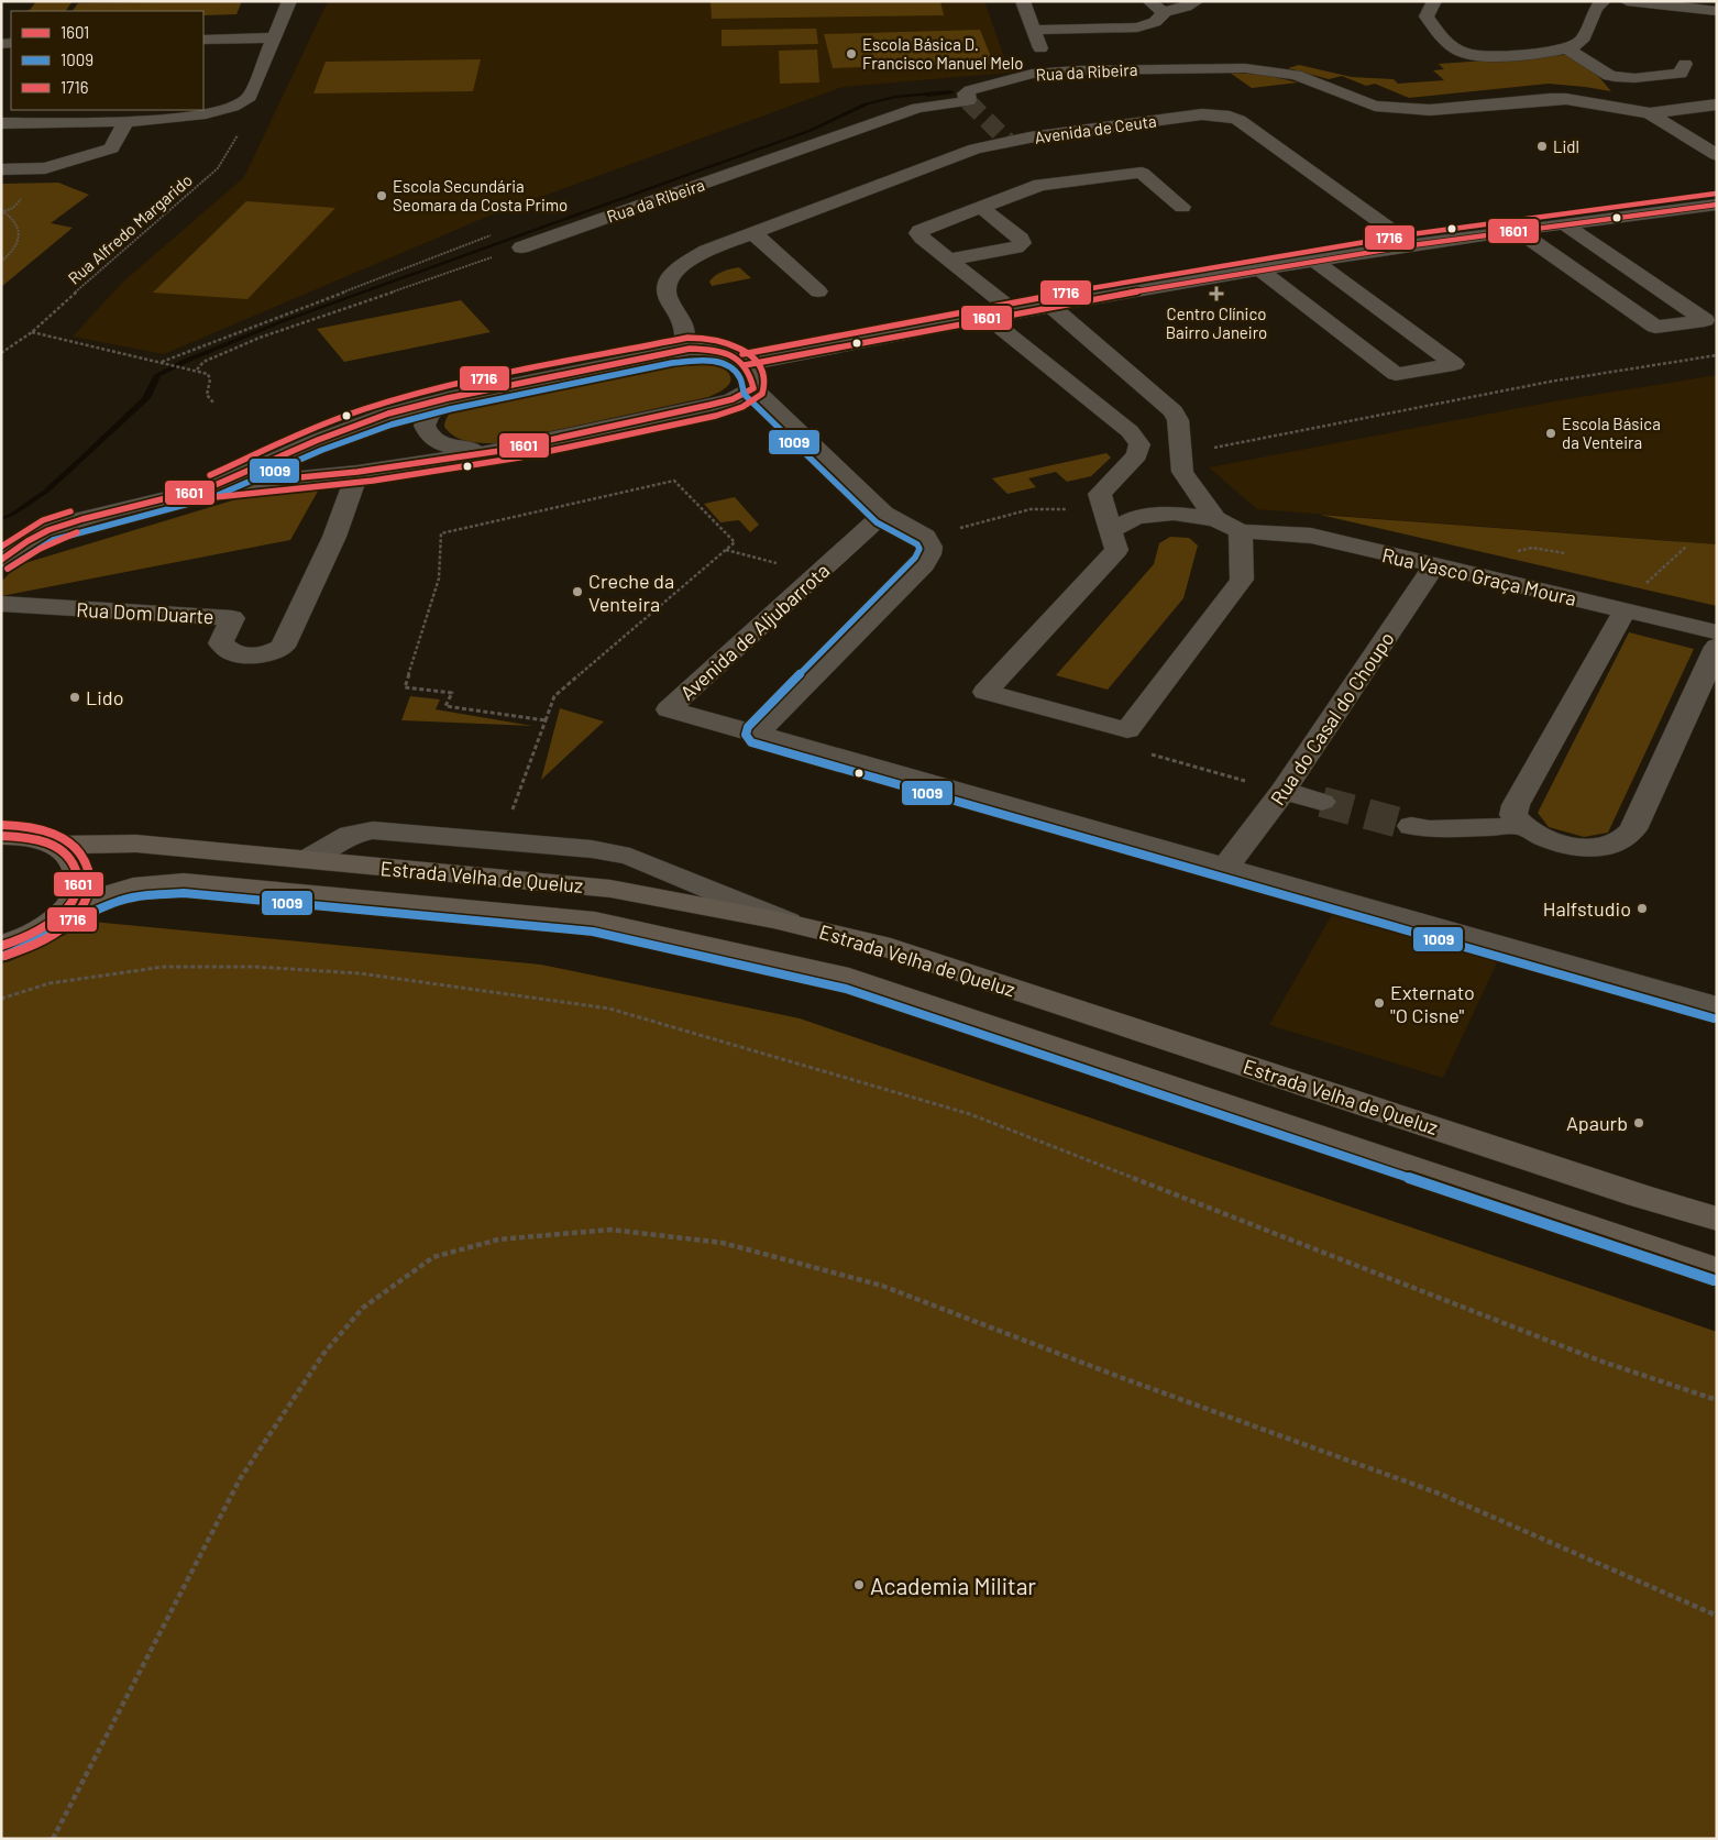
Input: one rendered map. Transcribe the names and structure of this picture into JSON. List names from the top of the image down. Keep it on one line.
{"streets":{"main road":["Estrada Velha de Queluz"],"street":["Rua da Ribeira","Avenida de Ceuta","Rua Vasco Graça Moura","Rua Dom Duarte","Avenida de Aljubarrota","Rua do Casal do Choupo"],"path":["Rua Alfredo Margarido"]},"crossings":[["Rua Vasco Graça Moura","Rua do Casal do Choupo"],["Avenida de Aljubarrota","Rua do Casal do Choupo"]],"places":{"other":["Escola Básica D. Francisco Manuel Melo","Lidl","Escola Secundária Seomara da Costa Primo","Escola Básica da Venteira","Creche da Venteira","Lido","Halfstudio","Externato \"O Cisne\"","Apaurb","Academia Militar"],"health":["Centro Clínico Bairro Janeiro"]},"lines":["transit line 1716","transit line 1601","transit line 1009"],"legend":["1601","1009","1716"]}
